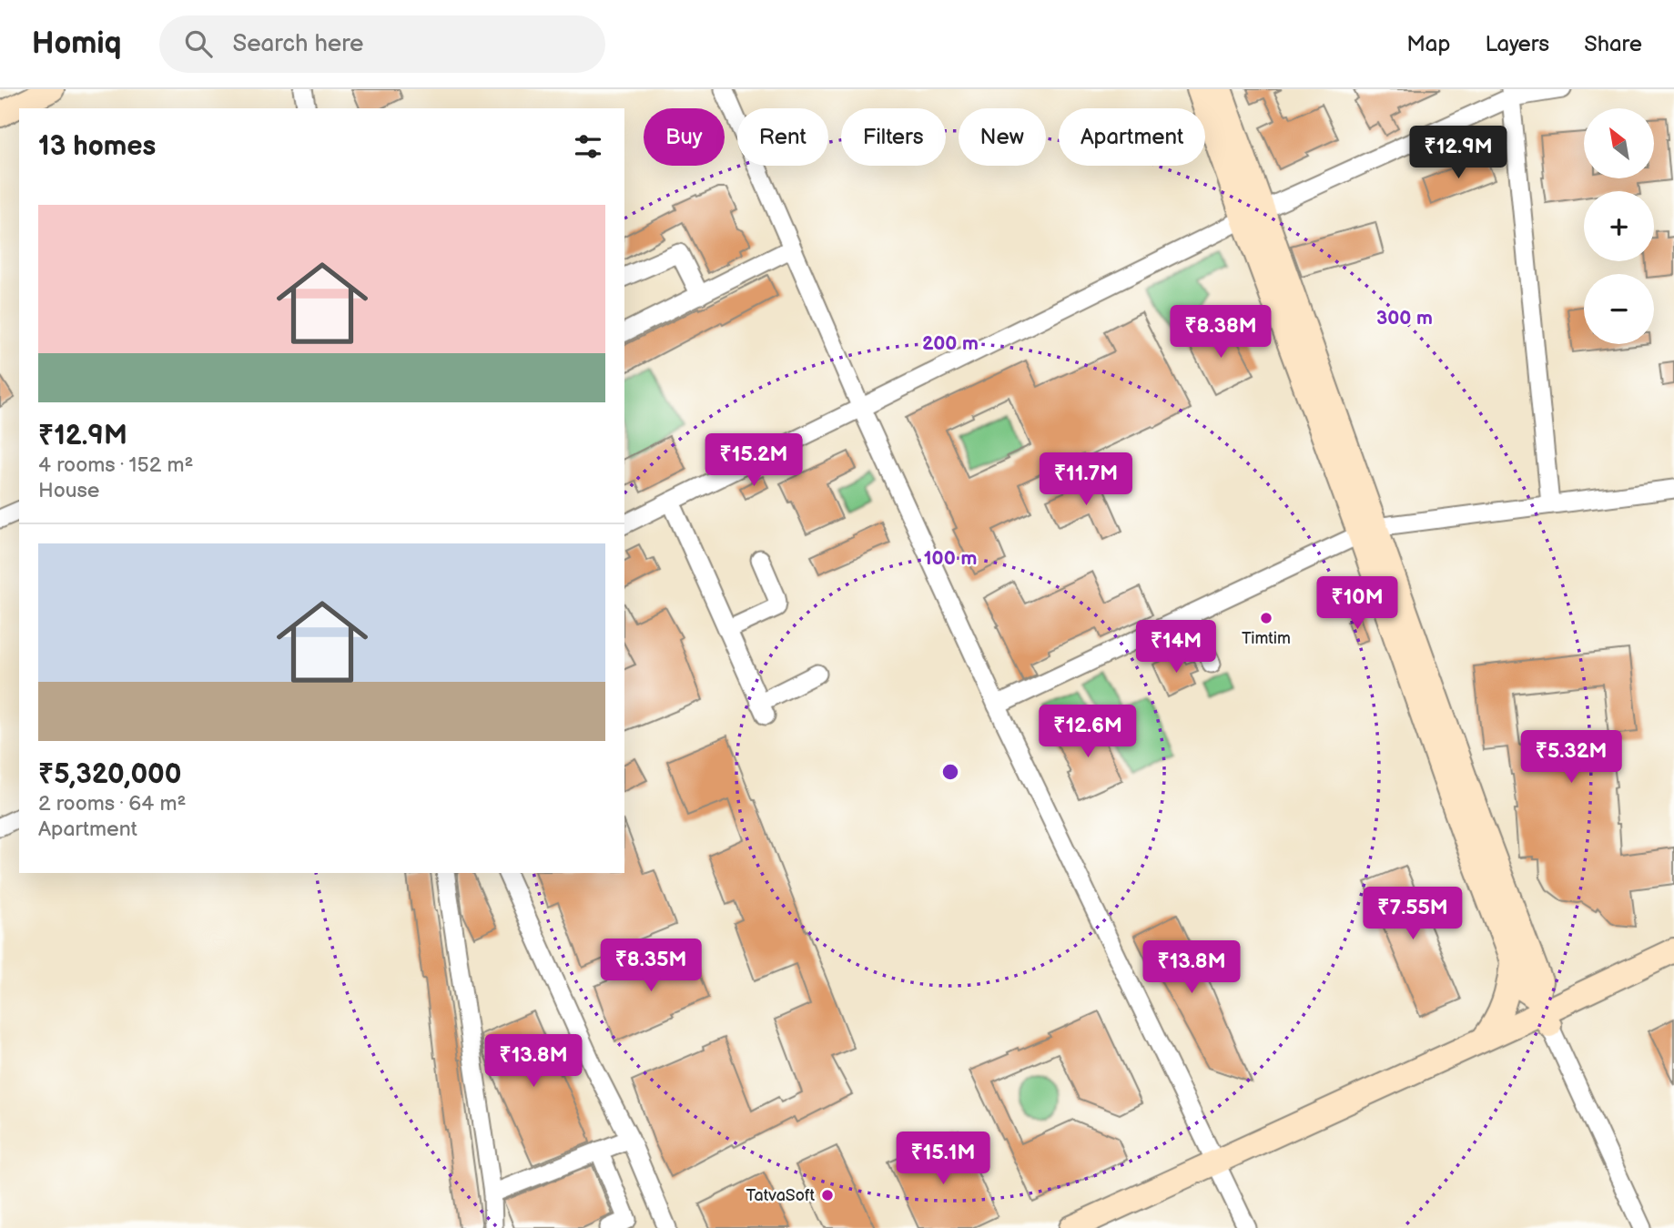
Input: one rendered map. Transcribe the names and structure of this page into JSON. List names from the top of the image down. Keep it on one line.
{"places":["Timtim","TatvaSoft"],"north":"top left","page":{"header":"Homiq","search":"Search here","nav":["Map","Layers","Share"],"map_buttons":["+","−"],"chip":["Buy","Rent","Filters","New","Apartment"],"heading":"13 homes","price":["₹12.9M","₹8.38M","₹15.2M","₹11.7M","₹10M","₹14M","₹12.6M","₹5.32M","₹7.55M","₹8.35M","₹13.8M","₹13.8M","₹15.1M"],"list":[{"name":"₹12.9M","note":"4 rooms · 152 m² · House"},{"name":"₹5,320,000","note":"2 rooms · 64 m² · Apartment"}]},"rings":["300 m","200 m","100 m"]}
